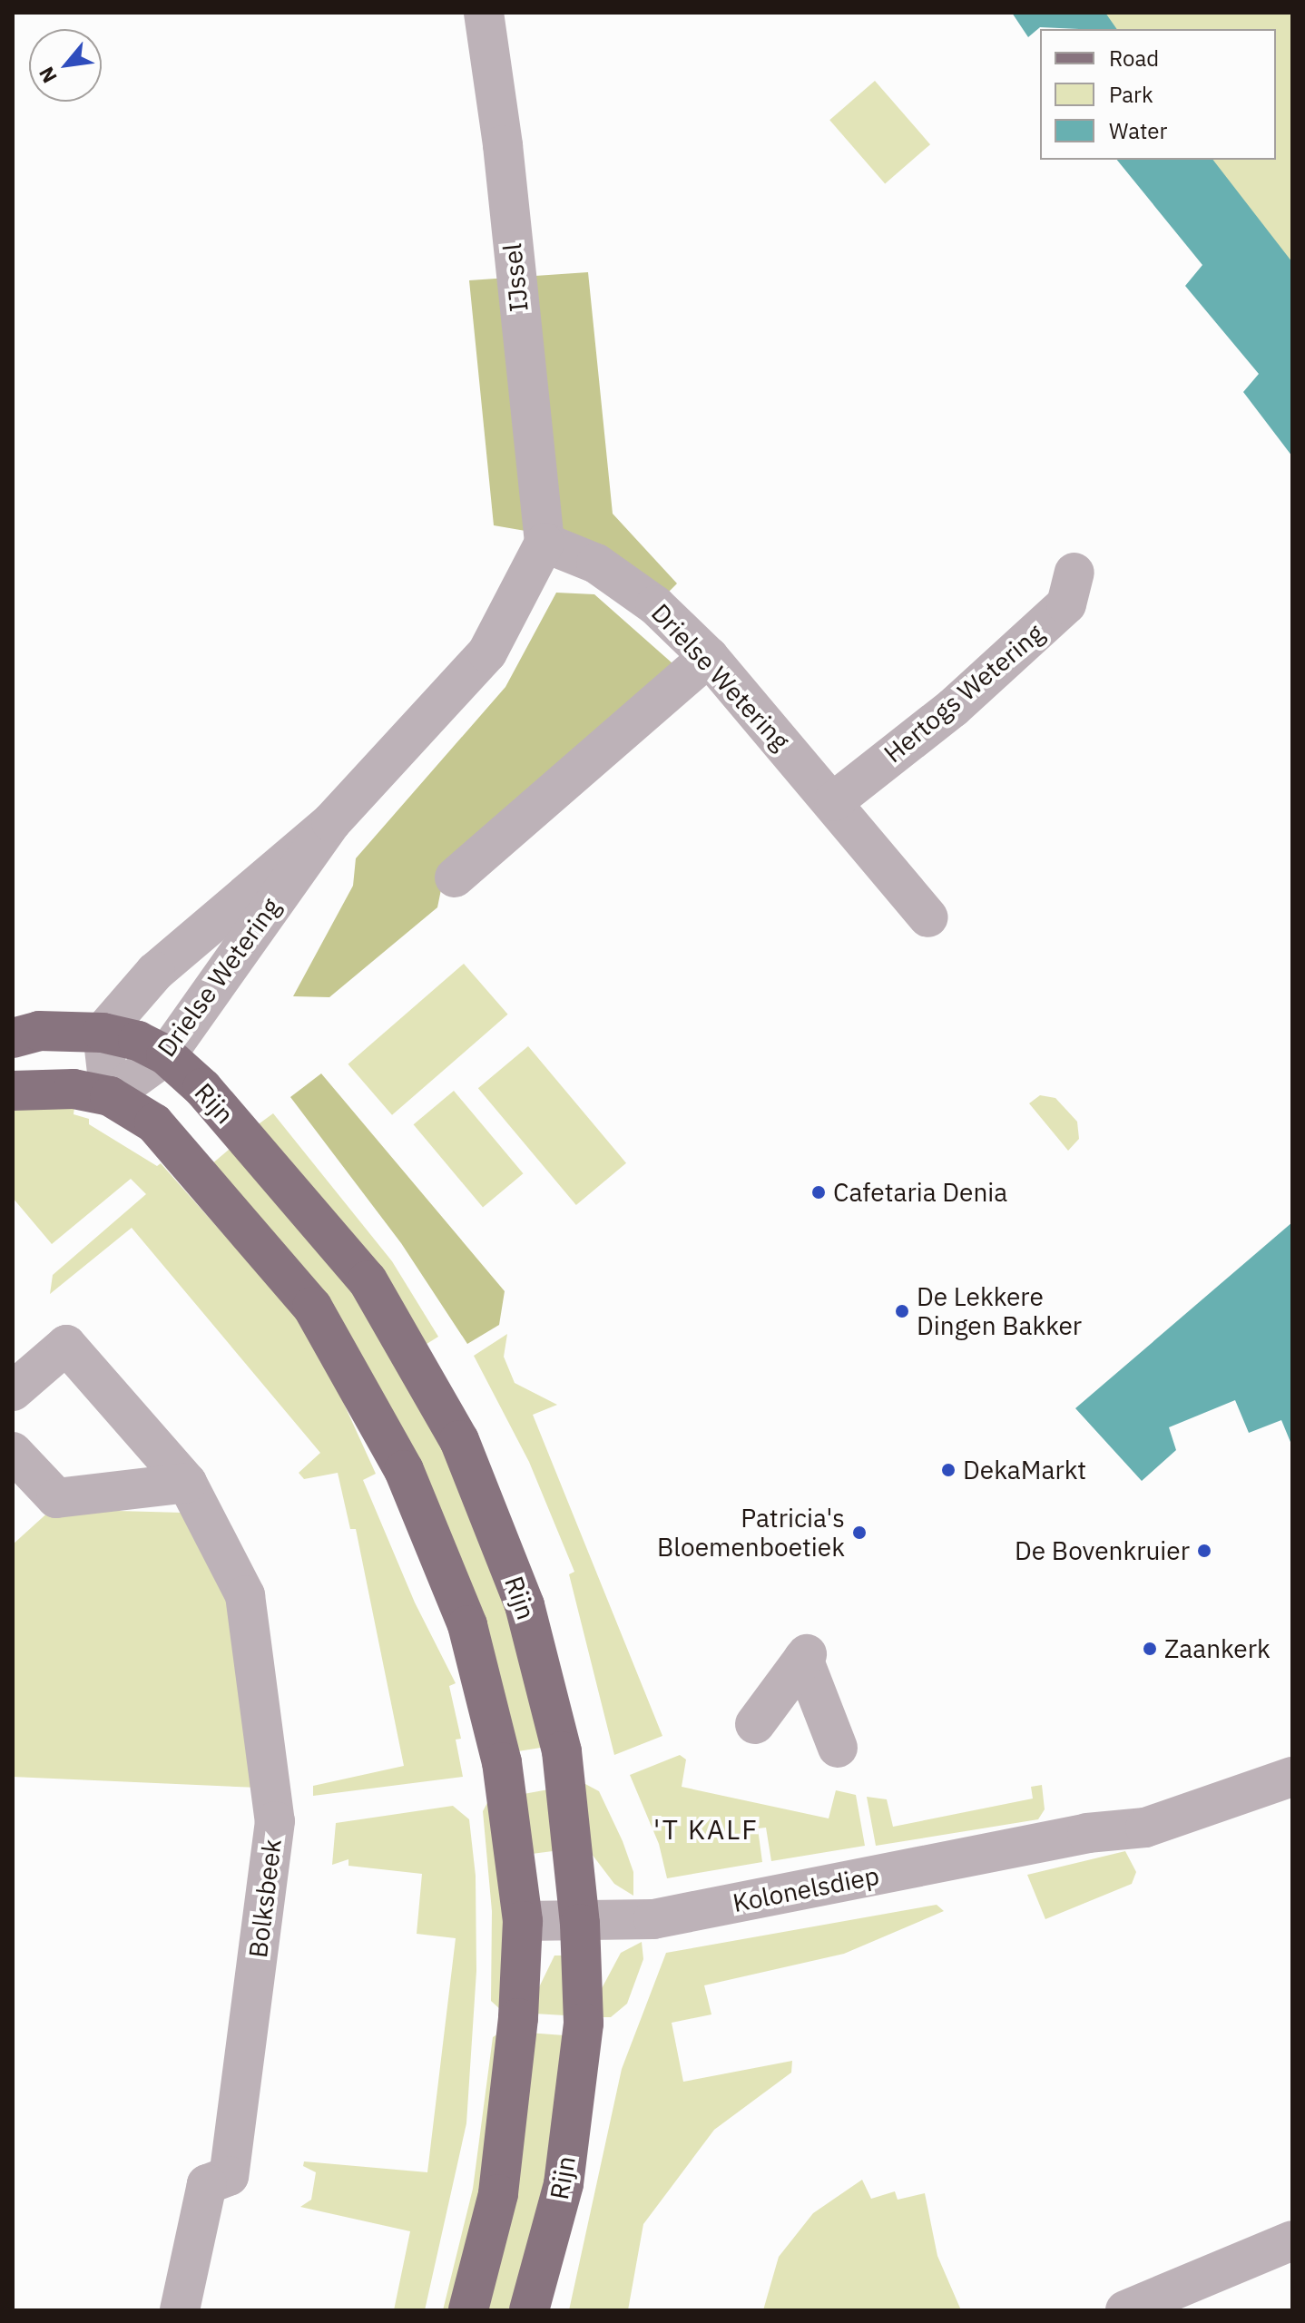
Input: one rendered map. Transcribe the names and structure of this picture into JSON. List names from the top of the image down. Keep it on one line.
{"streets":{"main road":["Rijn"],"street":["IJssel","Drielse Wetering","Hertogs Wetering","Kolonelsdiep","Bolksbeek"]},"crossings":[["IJssel","Drielse Wetering"],["Drielse Wetering","Hertogs Wetering"],["Drielse Wetering","Rijn"],["Rijn","Kolonelsdiep"]],"districts":["'T KALF"],"places":["Cafetaria Denia","De Lekkere Dingen Bakker","DekaMarkt","Patricia's Bloemenboetiek","De Bovenkruier","Zaankerk"],"legend":["Road","Park","Water"],"north":"bottom left"}
